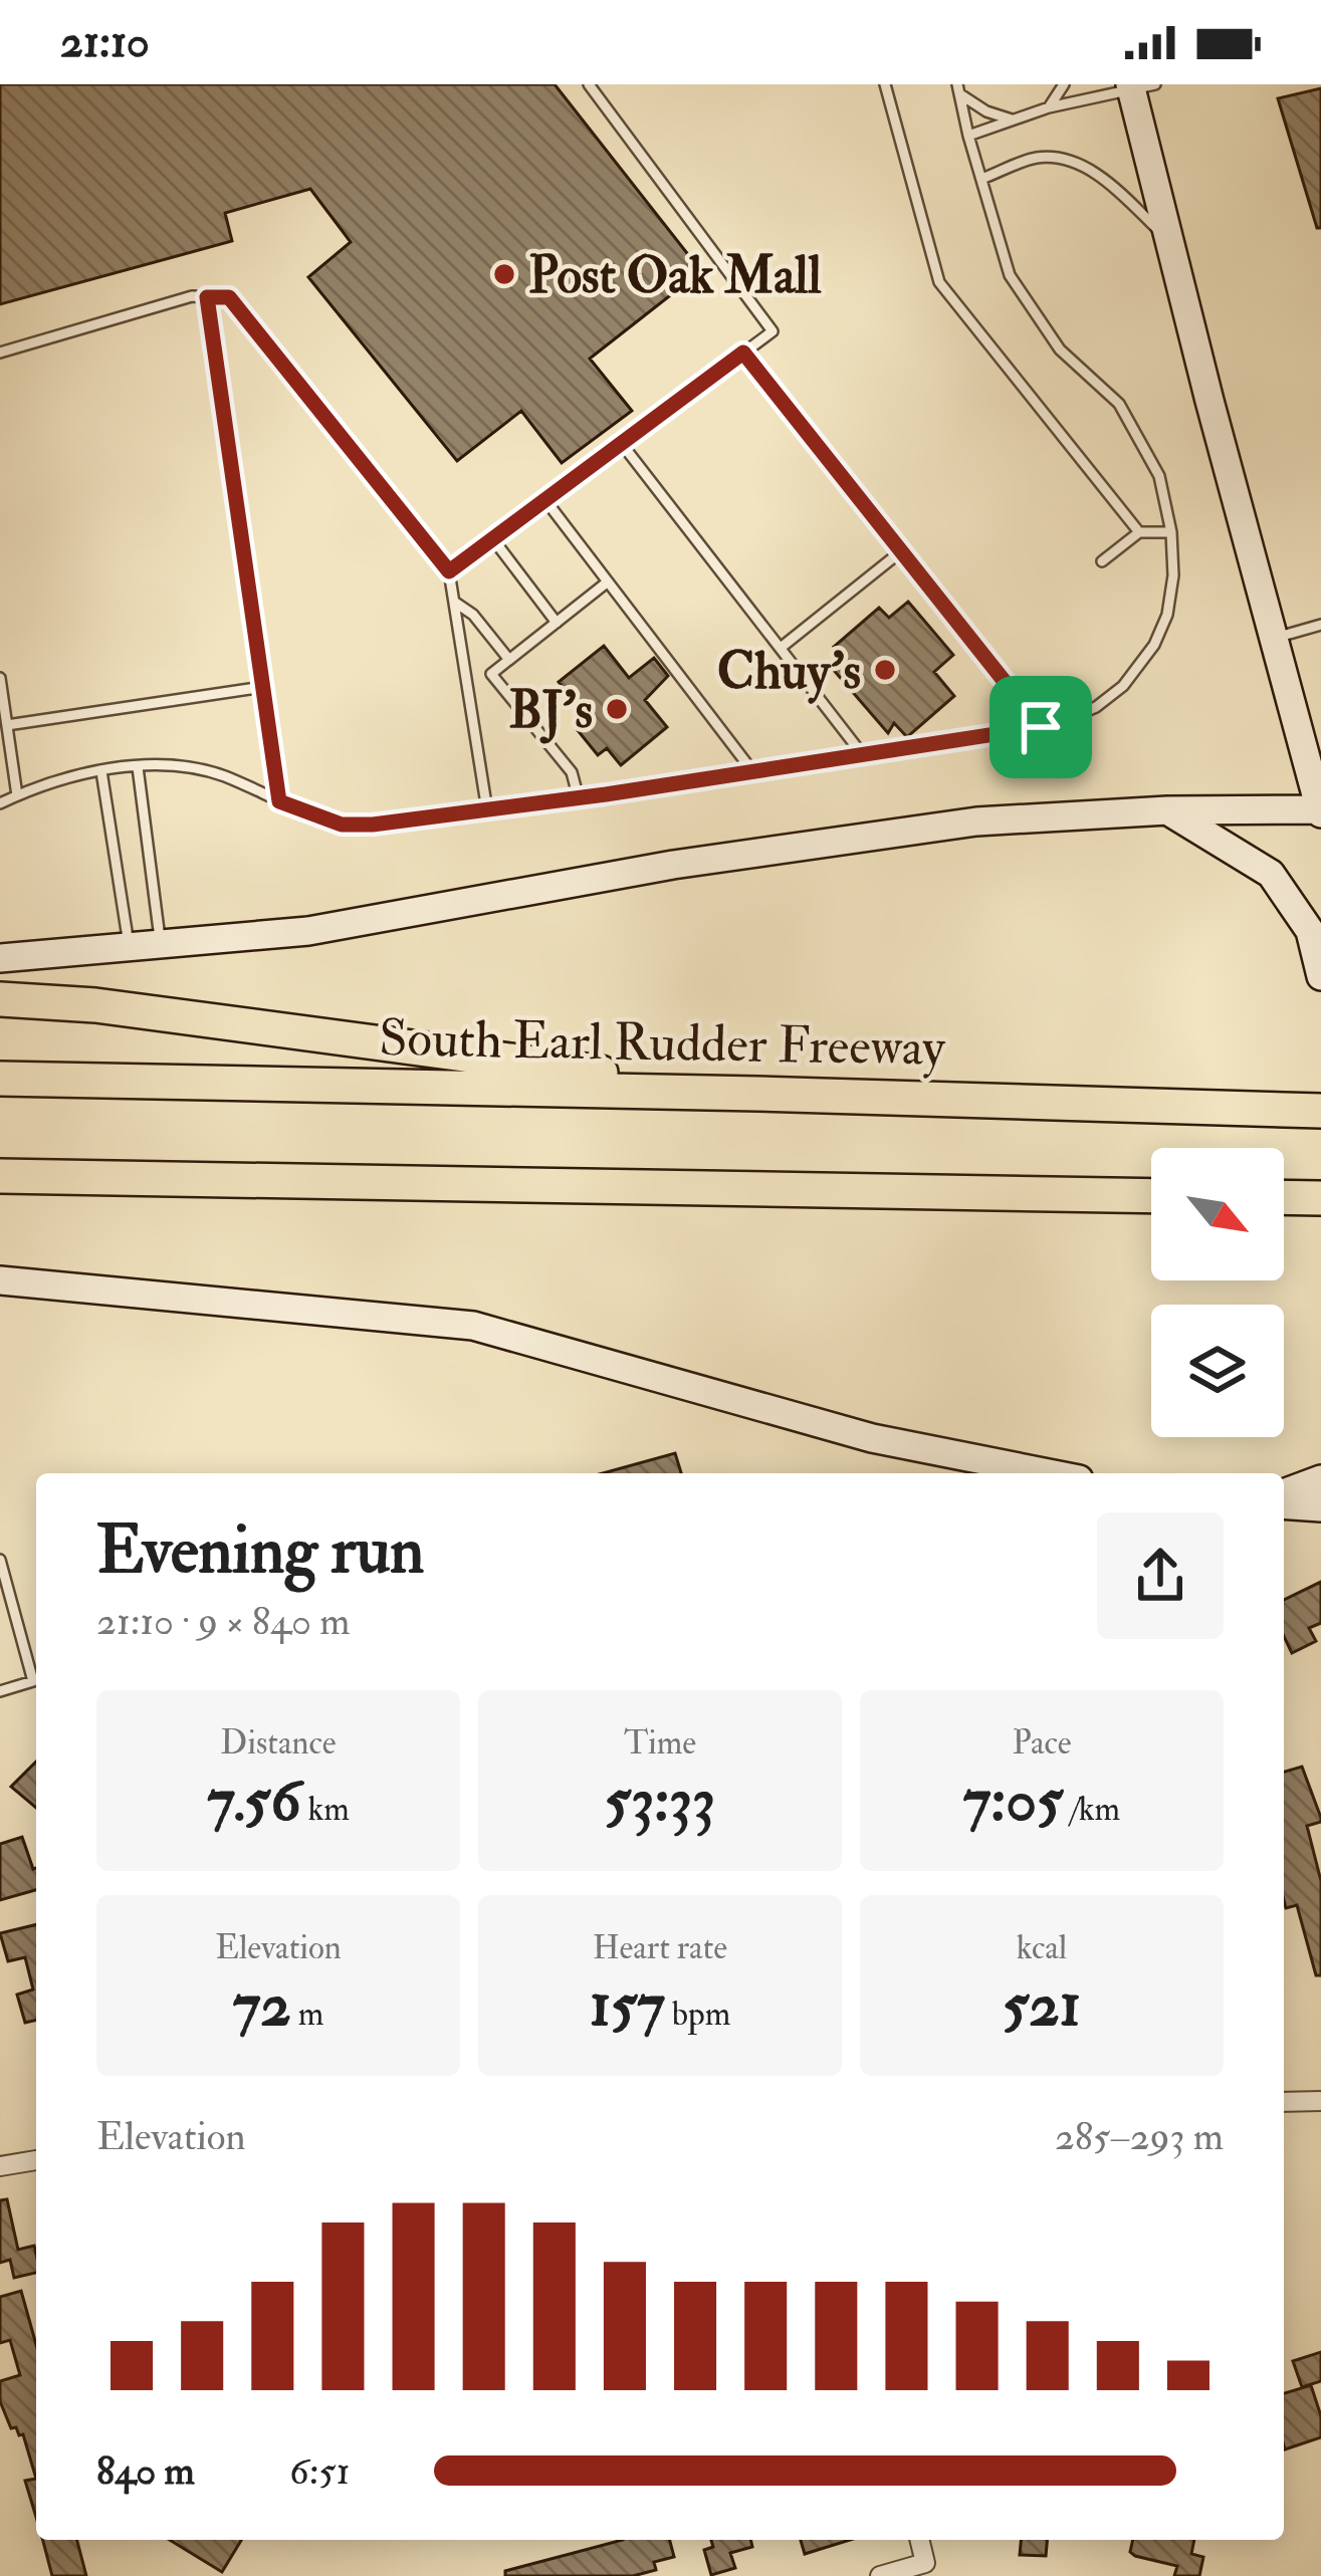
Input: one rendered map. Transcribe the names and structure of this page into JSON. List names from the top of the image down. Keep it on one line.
{"streets":{"highway":["South Earl Rudder Freeway"]},"places":["Post Oak Mall","Chuy's","BJ's"],"north":"bottom right","page":{"status":"21:10","heading":["Evening run","21:10 · 9 × 840 m"],"stats":[["Distance","7.56 km"],["Time","53:33"],["Pace","7:05 /km"],["Elevation","72 m"],["Heart rate","157 bpm"],["kcal","521"]],"chart":["Elevation","285–293 m"],"list":[{"name":"840 m","note":"6:51"}]}}
